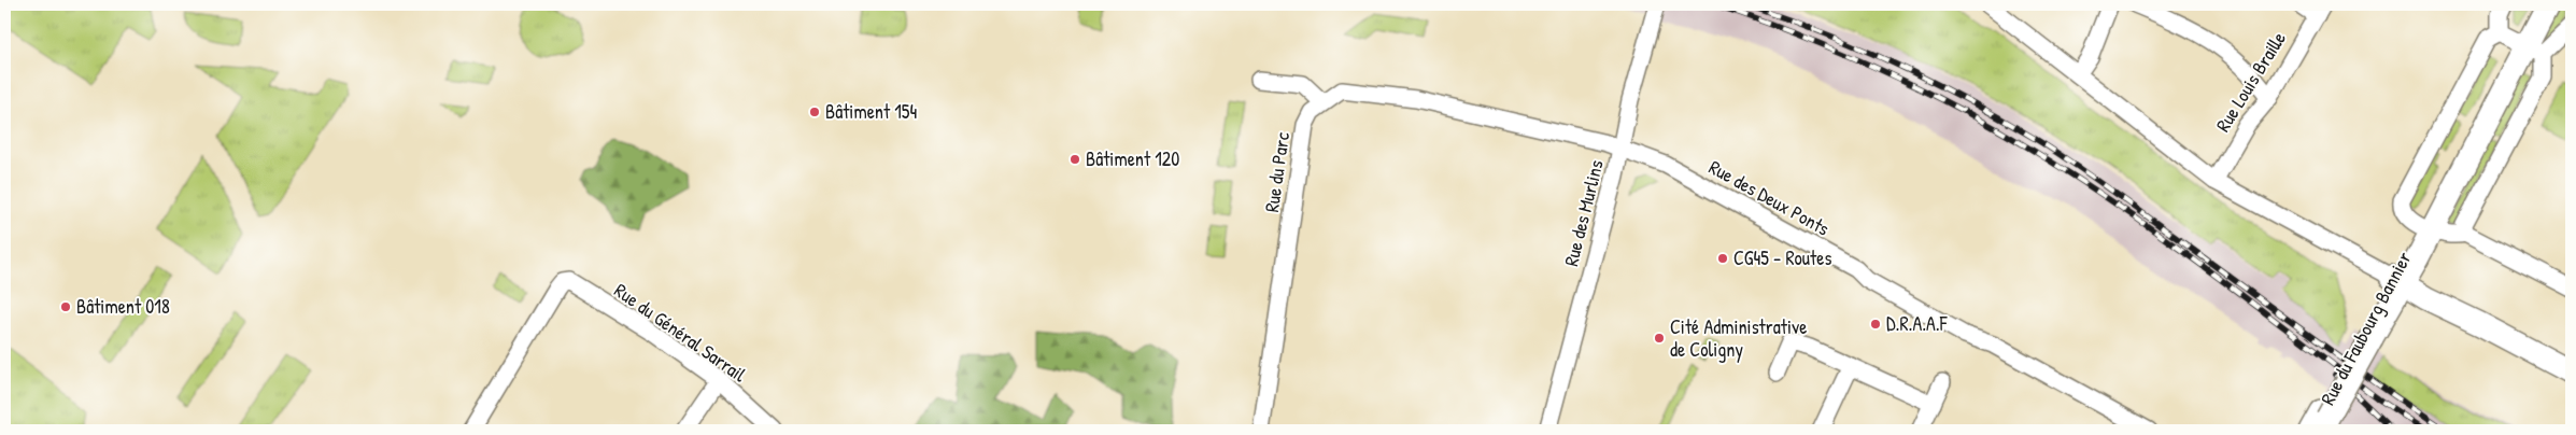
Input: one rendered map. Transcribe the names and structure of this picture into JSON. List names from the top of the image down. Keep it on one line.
{"streets":{"main road":["Rue du Faubourg Bannier"],"street":["Rue Louis Braille","Rue du Parc","Rue des Deux Ponts","Rue des Murlins","Rue du Général Sarrail"]},"crossings":[["Rue du Parc","Rue des Deux Ponts"],["Rue du Parc","Rue des Murlins"],["Rue des Deux Ponts","Rue des Murlins"]],"places":["Bâtiment 154","Bâtiment 120","CG45 - Routes","Bâtiment 018","D.R.A.A.F","Cité Administrative de Coligny"]}
